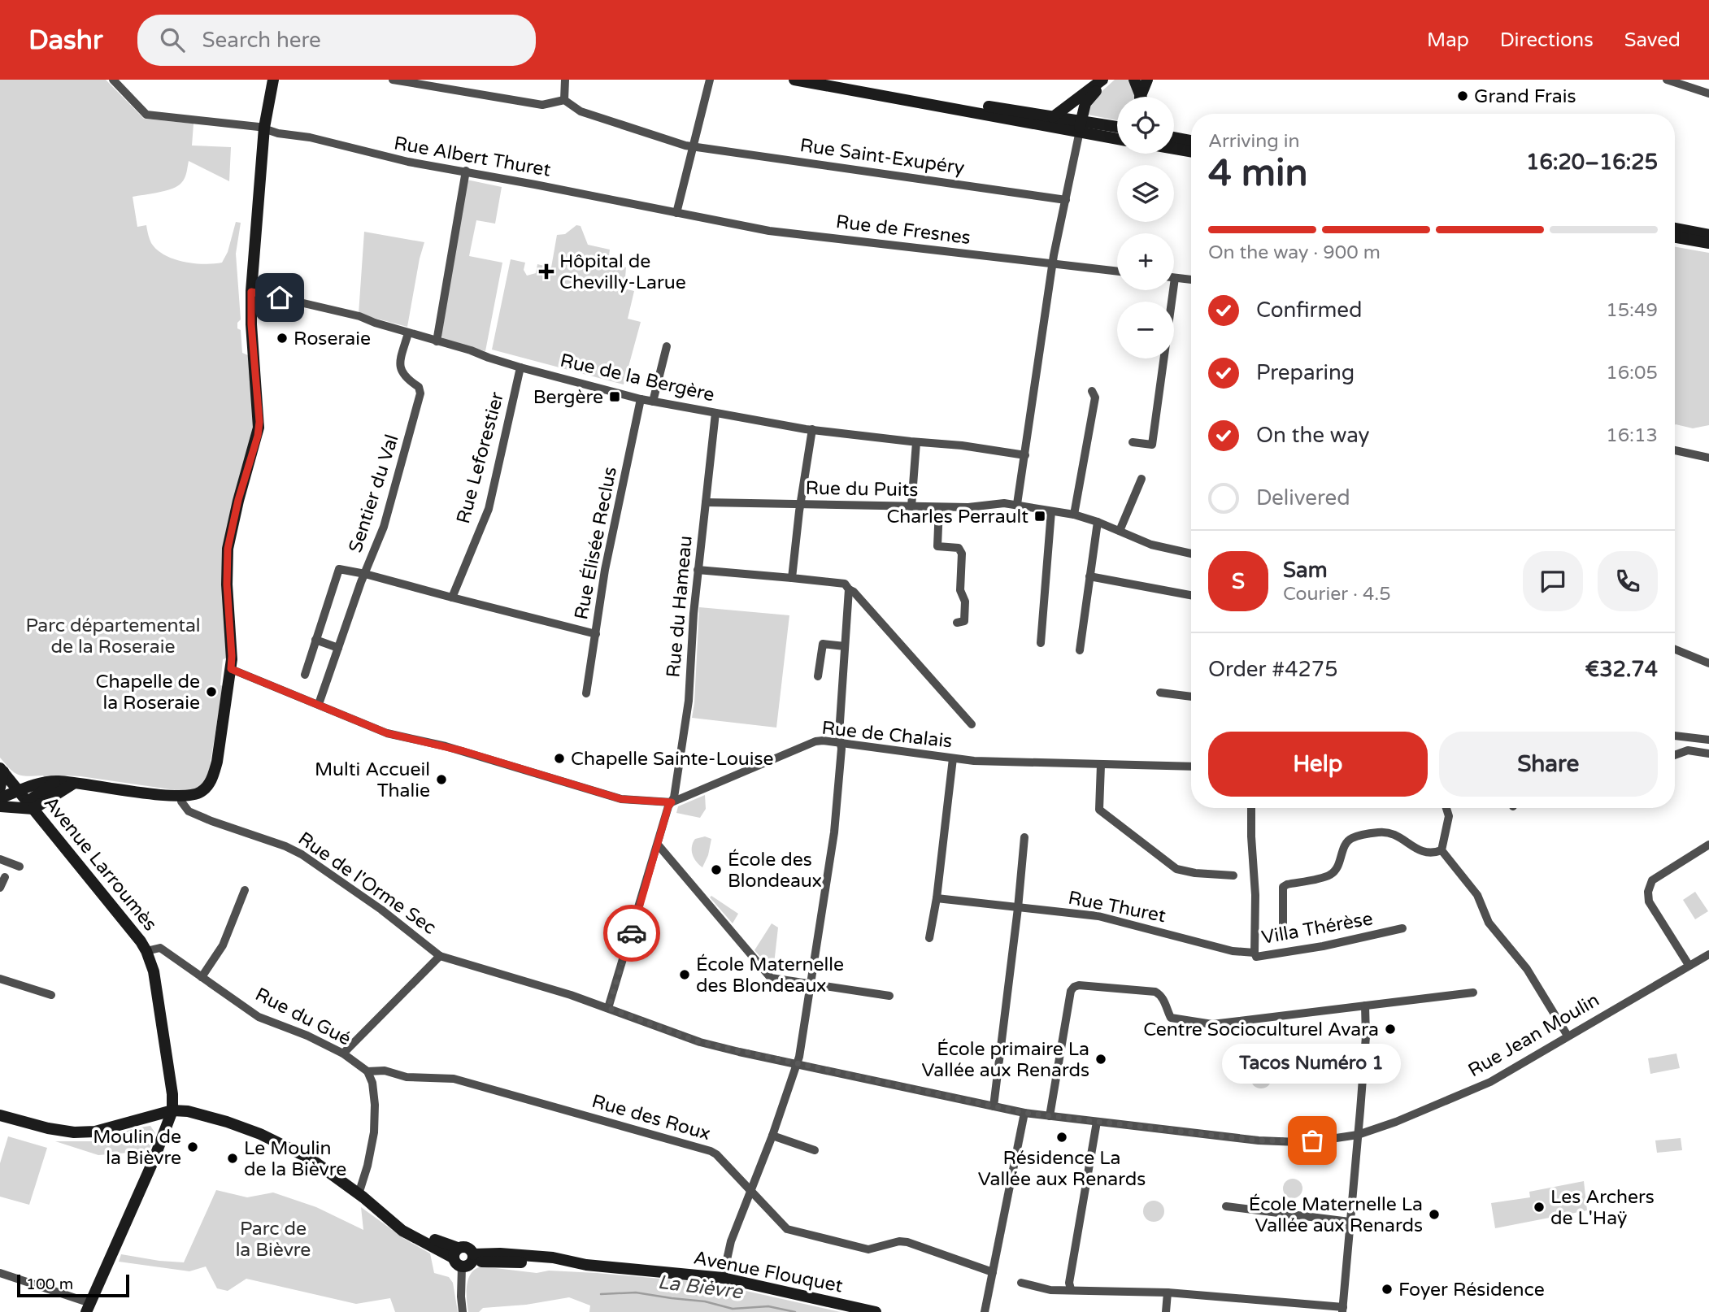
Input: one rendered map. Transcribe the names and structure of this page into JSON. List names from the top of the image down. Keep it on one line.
{"streets":{"main road":["Avenue Larroumès","Avenue Flouquet"],"street":["Rue Albert Thuret","Rue Saint-Exupéry","Rue de Fresnes","Rue de la Bergère","Rue Leforestier","Rue du Puits","Sentier du Val","Rue Élisée Reclus","Rue du Hameau","Rue de Chalais","Rue de l'Orme Sec","Rue Thuret","Villa Thérèse","Rue du Gué","Rue Jean Moulin","Rue des Roux"]},"crossings":[["Rue Albert Thuret","Rue de Fresnes"],["Rue de la Bergère","Rue Leforestier"],["Rue de la Bergère","Sentier du Val"],["Rue de la Bergère","Rue Élisée Reclus"],["Rue de la Bergère","Rue du Hameau"],["Rue du Puits","Rue du Hameau"],["Rue du Hameau","Rue de Chalais"],["Rue du Hameau","Rue Jean Moulin"],["Avenue Larroumès","Rue du Gué"],["Avenue Larroumès","Avenue Flouquet"],["Rue de l'Orme Sec","Rue Jean Moulin"],["Rue Thuret","Villa Thérèse"],["Rue du Gué","Rue des Roux"]],"water":["La Bièvre"],"parks":["Parc départemental de la Roseraie","Parc de la Bièvre"],"places":{"other":["Grand Frais","Roseraie","Chapelle de la Roseraie","Chapelle Sainte-Louise","Multi Accueil Thalie","École des Blondeaux","École Maternelle des Blondeaux","Centre Socioculturel Avara","École primaire La Vallée aux Renards","Résidence La Vallée aux Renards","Tacos Numéro 1","Moulin de la Bièvre","Le Moulin de la Bièvre","Les Archers de L'Haÿ","École Maternelle La Vallée aux Renards","Foyer Résidence"],"health":["Hôpital de Chevilly-Larue"],"transit":["Bergère","Charles Perrault"]},"scale_bar":"100 m","page":{"header":"Dashr","search":"Search here","nav":["Map","Directions","Saved"],"map_buttons":["+","−"],"heading":["4 min","Arriving in","16:20–16:25"],"panel":["Sam","Courier · 4.5","Order #4275","€32.74"],"bar":"On the way · 900 m","list":[["Confirmed","15:49"],["Preparing","16:05"],["On the way","16:13"],"Delivered"],"round":"S","buttons":["Help","Share"],"bubble":"Tacos Numéro 1","scale":"100 m"}}
